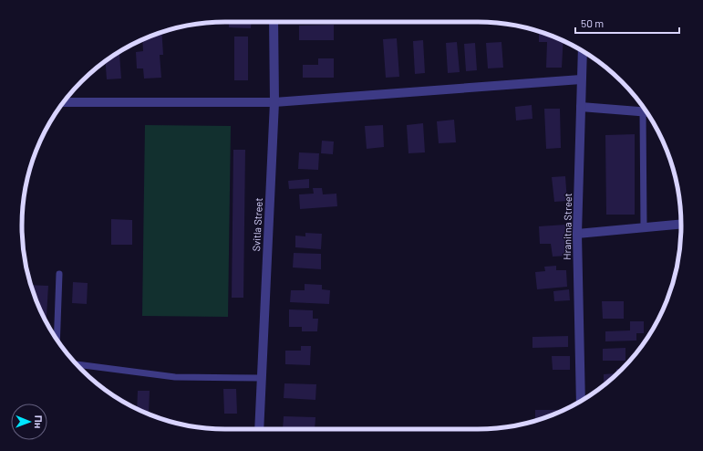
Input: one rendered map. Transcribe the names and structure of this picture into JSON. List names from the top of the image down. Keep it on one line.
{"streets":{"street":["Svitla Street","Hranitna Street"]},"scale_bar":"50 m","north":"right"}
